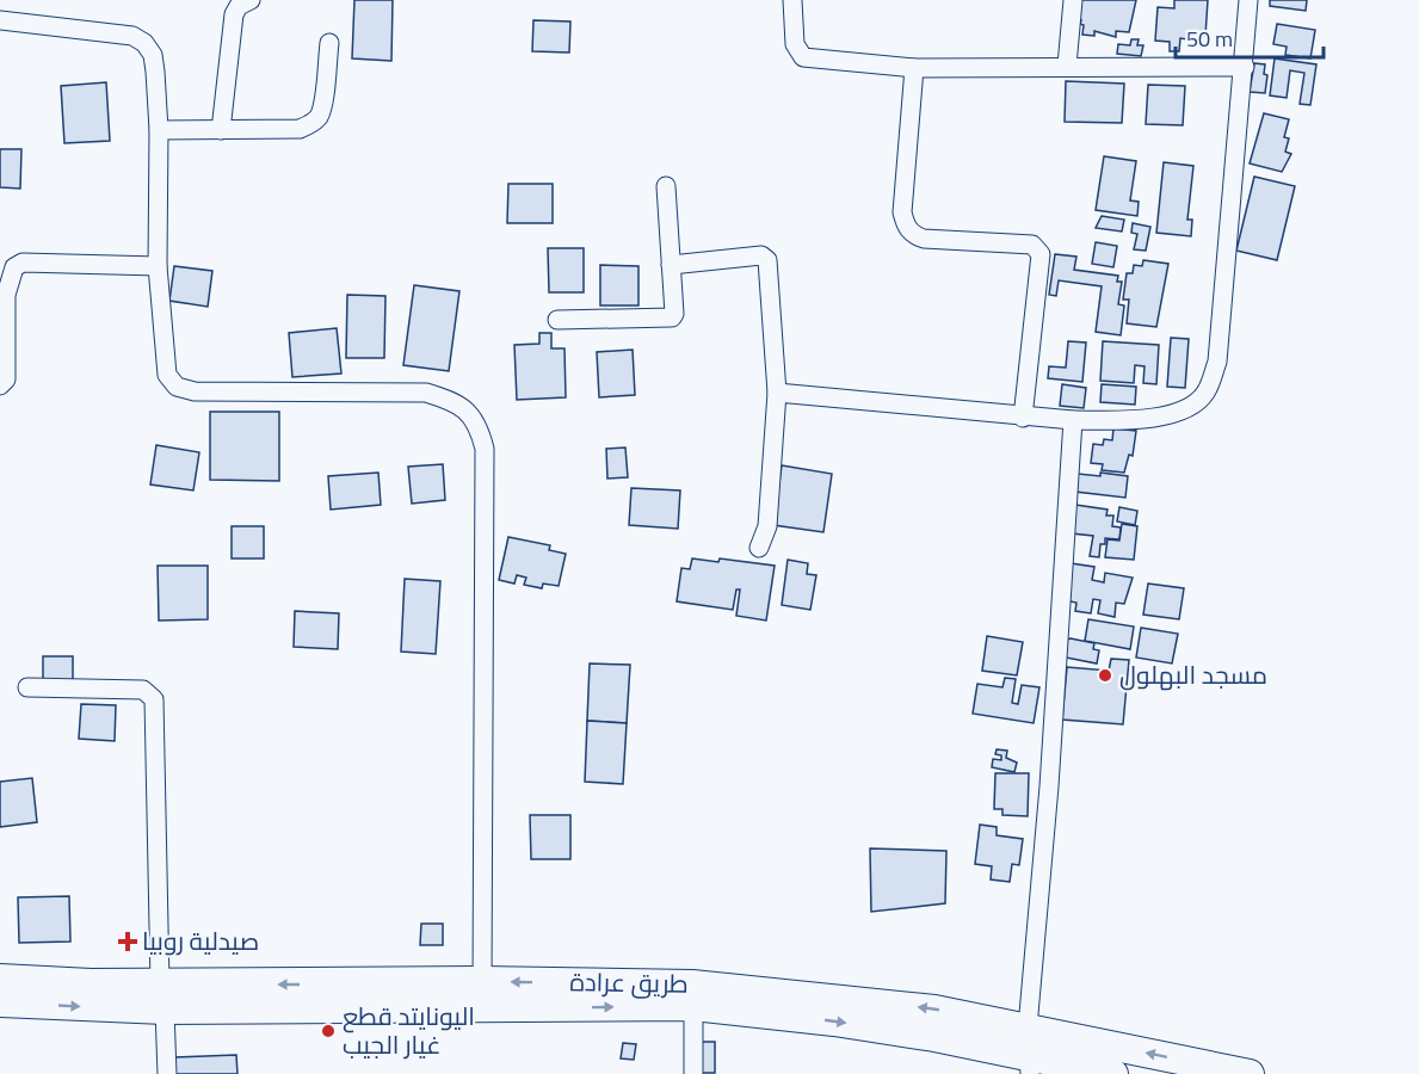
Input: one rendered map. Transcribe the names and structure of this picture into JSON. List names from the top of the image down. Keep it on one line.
{"streets":{"main road":["طريق عرادة"]},"places":{"other":["مسجد البهلول","اليونايتد قطع غيار الجيب"],"health":["صيدلية روبيا"]},"scale_bar":"50 m"}
